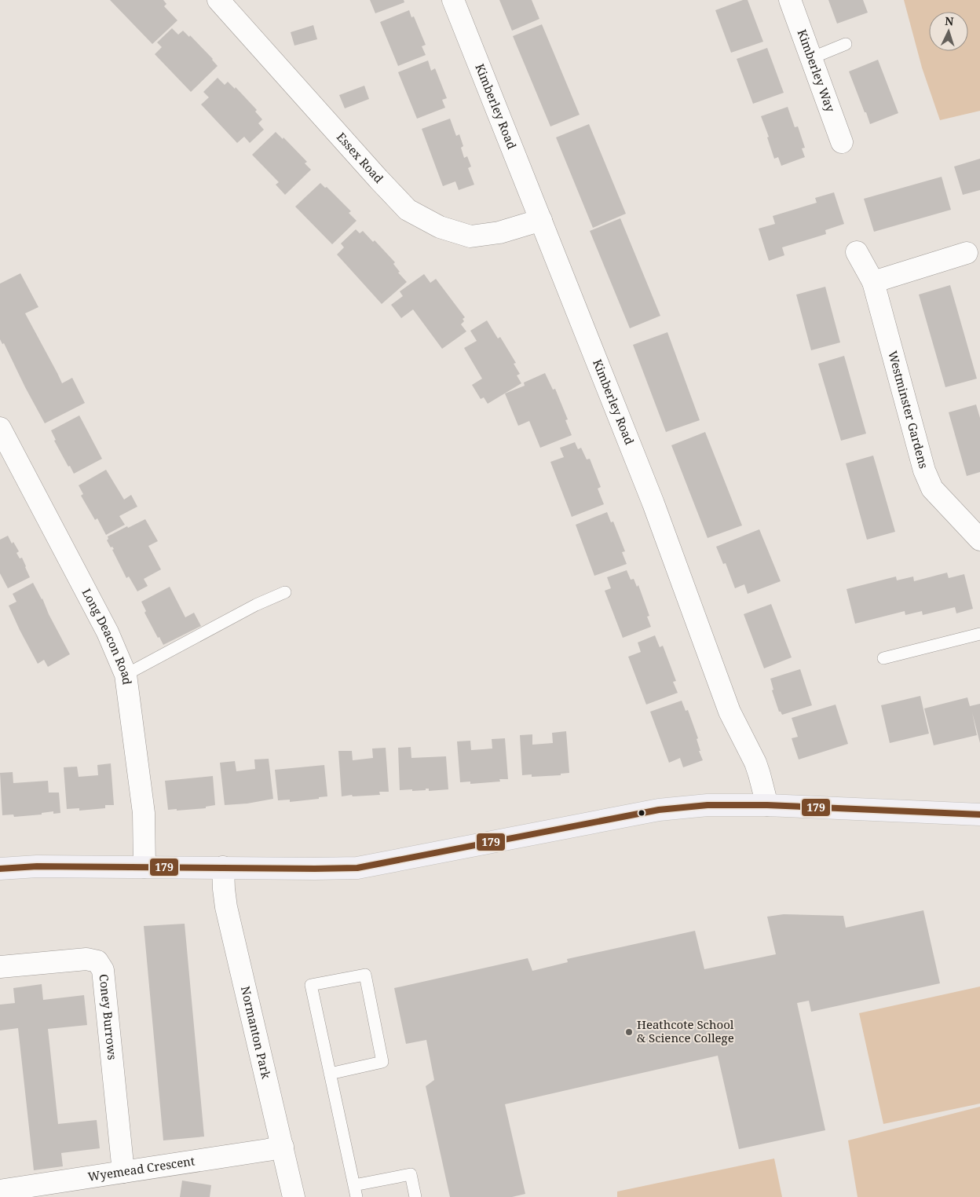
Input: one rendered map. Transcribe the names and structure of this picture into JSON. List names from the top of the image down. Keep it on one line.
{"streets":{"street":["Kimberley Way","Kimberley Road","Essex Road","Westminster Gardens","Long Deacon Road","Coney Burrows","Normanton Park","Wyemead Crescent"]},"crossings":[["Kimberley Road","Essex Road"],["Coney Burrows","Wyemead Crescent"],["Normanton Park","Wyemead Crescent"]],"places":["Heathcote School & Science College"],"lines":["transit line 179"],"north":"top"}
